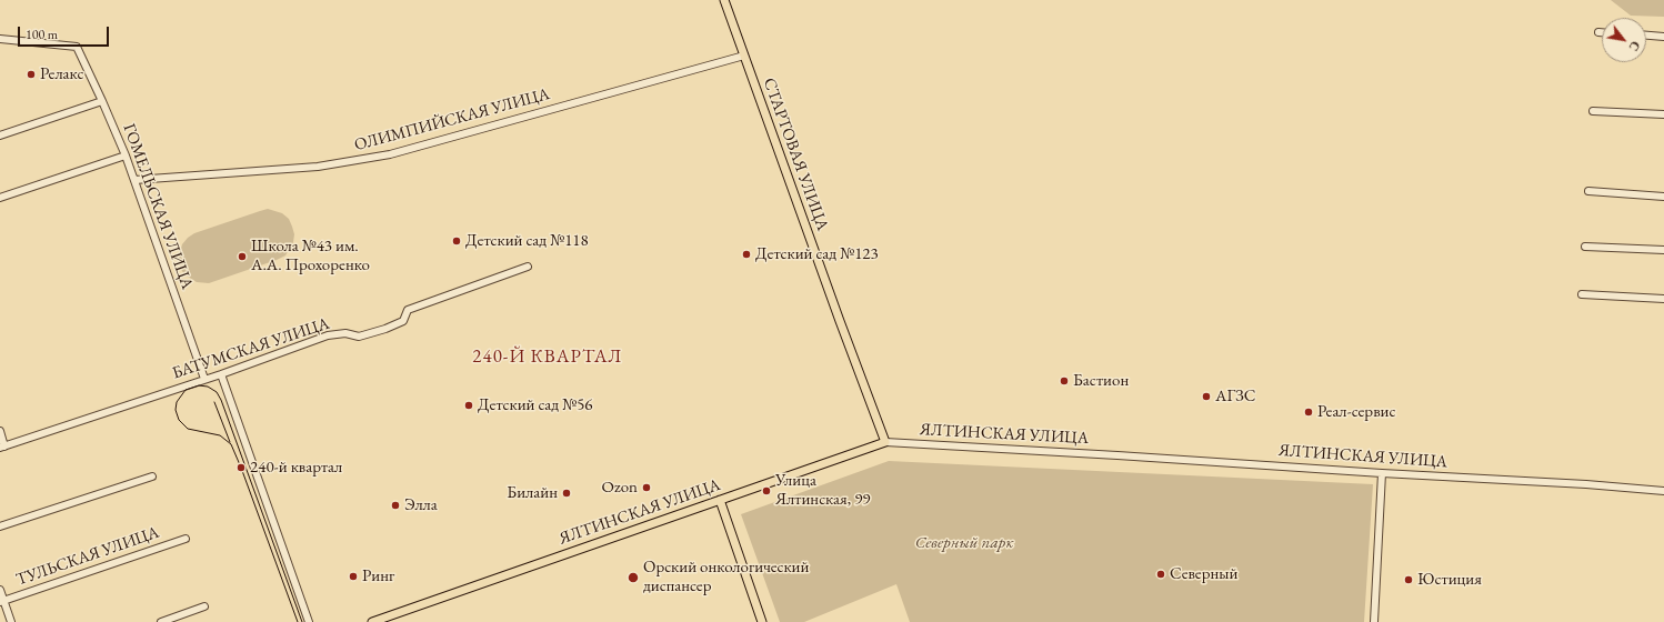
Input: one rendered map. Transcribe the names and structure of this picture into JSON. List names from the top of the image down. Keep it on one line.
{"streets":{"main road":["СТАРТОВАЯ УЛИЦА","ЯЛТИНСКАЯ УЛИЦА"],"street":["ОЛИМПИЙСКАЯ УЛИЦА","ГОМЕЛЬСКАЯ УЛИЦА","БАТУМСКАЯ УЛИЦА","ТУЛЬСКАЯ УЛИЦА"]},"crossings":[["ОЛИМПИЙСКАЯ УЛИЦА","СТАРТОВАЯ УЛИЦА"],["ОЛИМПИЙСКАЯ УЛИЦА","ГОМЕЛЬСКАЯ УЛИЦА"],["СТАРТОВАЯ УЛИЦА","ЯЛТИНСКАЯ УЛИЦА"],["ГОМЕЛЬСКАЯ УЛИЦА","БАТУМСКАЯ УЛИЦА"]],"districts":["240-Й КВАРТАЛ"],"parks":["Северный парк"],"places":["Релакс","Детский сад №118","Детский сад №123","Школа №43 им. А.А. Прохоренко","Бастион","АГЗС","Детский сад №56","Реал-сервис","240-й квартал","Ozon","Улица Ялтинская, 99","Билайн","Элла","Северный","Ринг","Орский онкологический диспансер","Юстиция"],"scale_bar":"100 m","north":"bottom right"}
